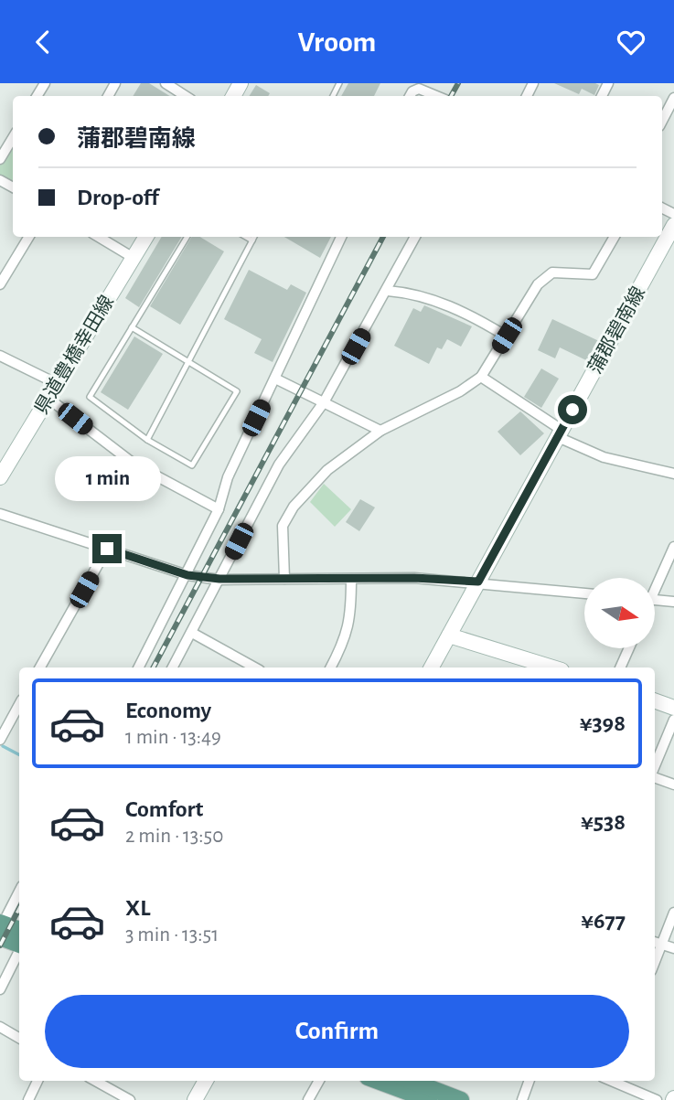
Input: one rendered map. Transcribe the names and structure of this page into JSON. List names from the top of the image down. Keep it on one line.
{"streets":{"main road":["蒲郡碧南線","県道豊橋幸田線"]},"north":"right","page":{"header":"Vroom","banner":["蒲郡碧南線","Drop-off"],"bubble":"1 min","list":[{"name":"Economy","note":"1 min · 13:49","value":"¥398"},{"name":"Comfort","note":"2 min · 13:50","value":"¥538"},{"name":"XL","note":"3 min · 13:51","value":"¥677"}],"buttons":"Confirm"}}
